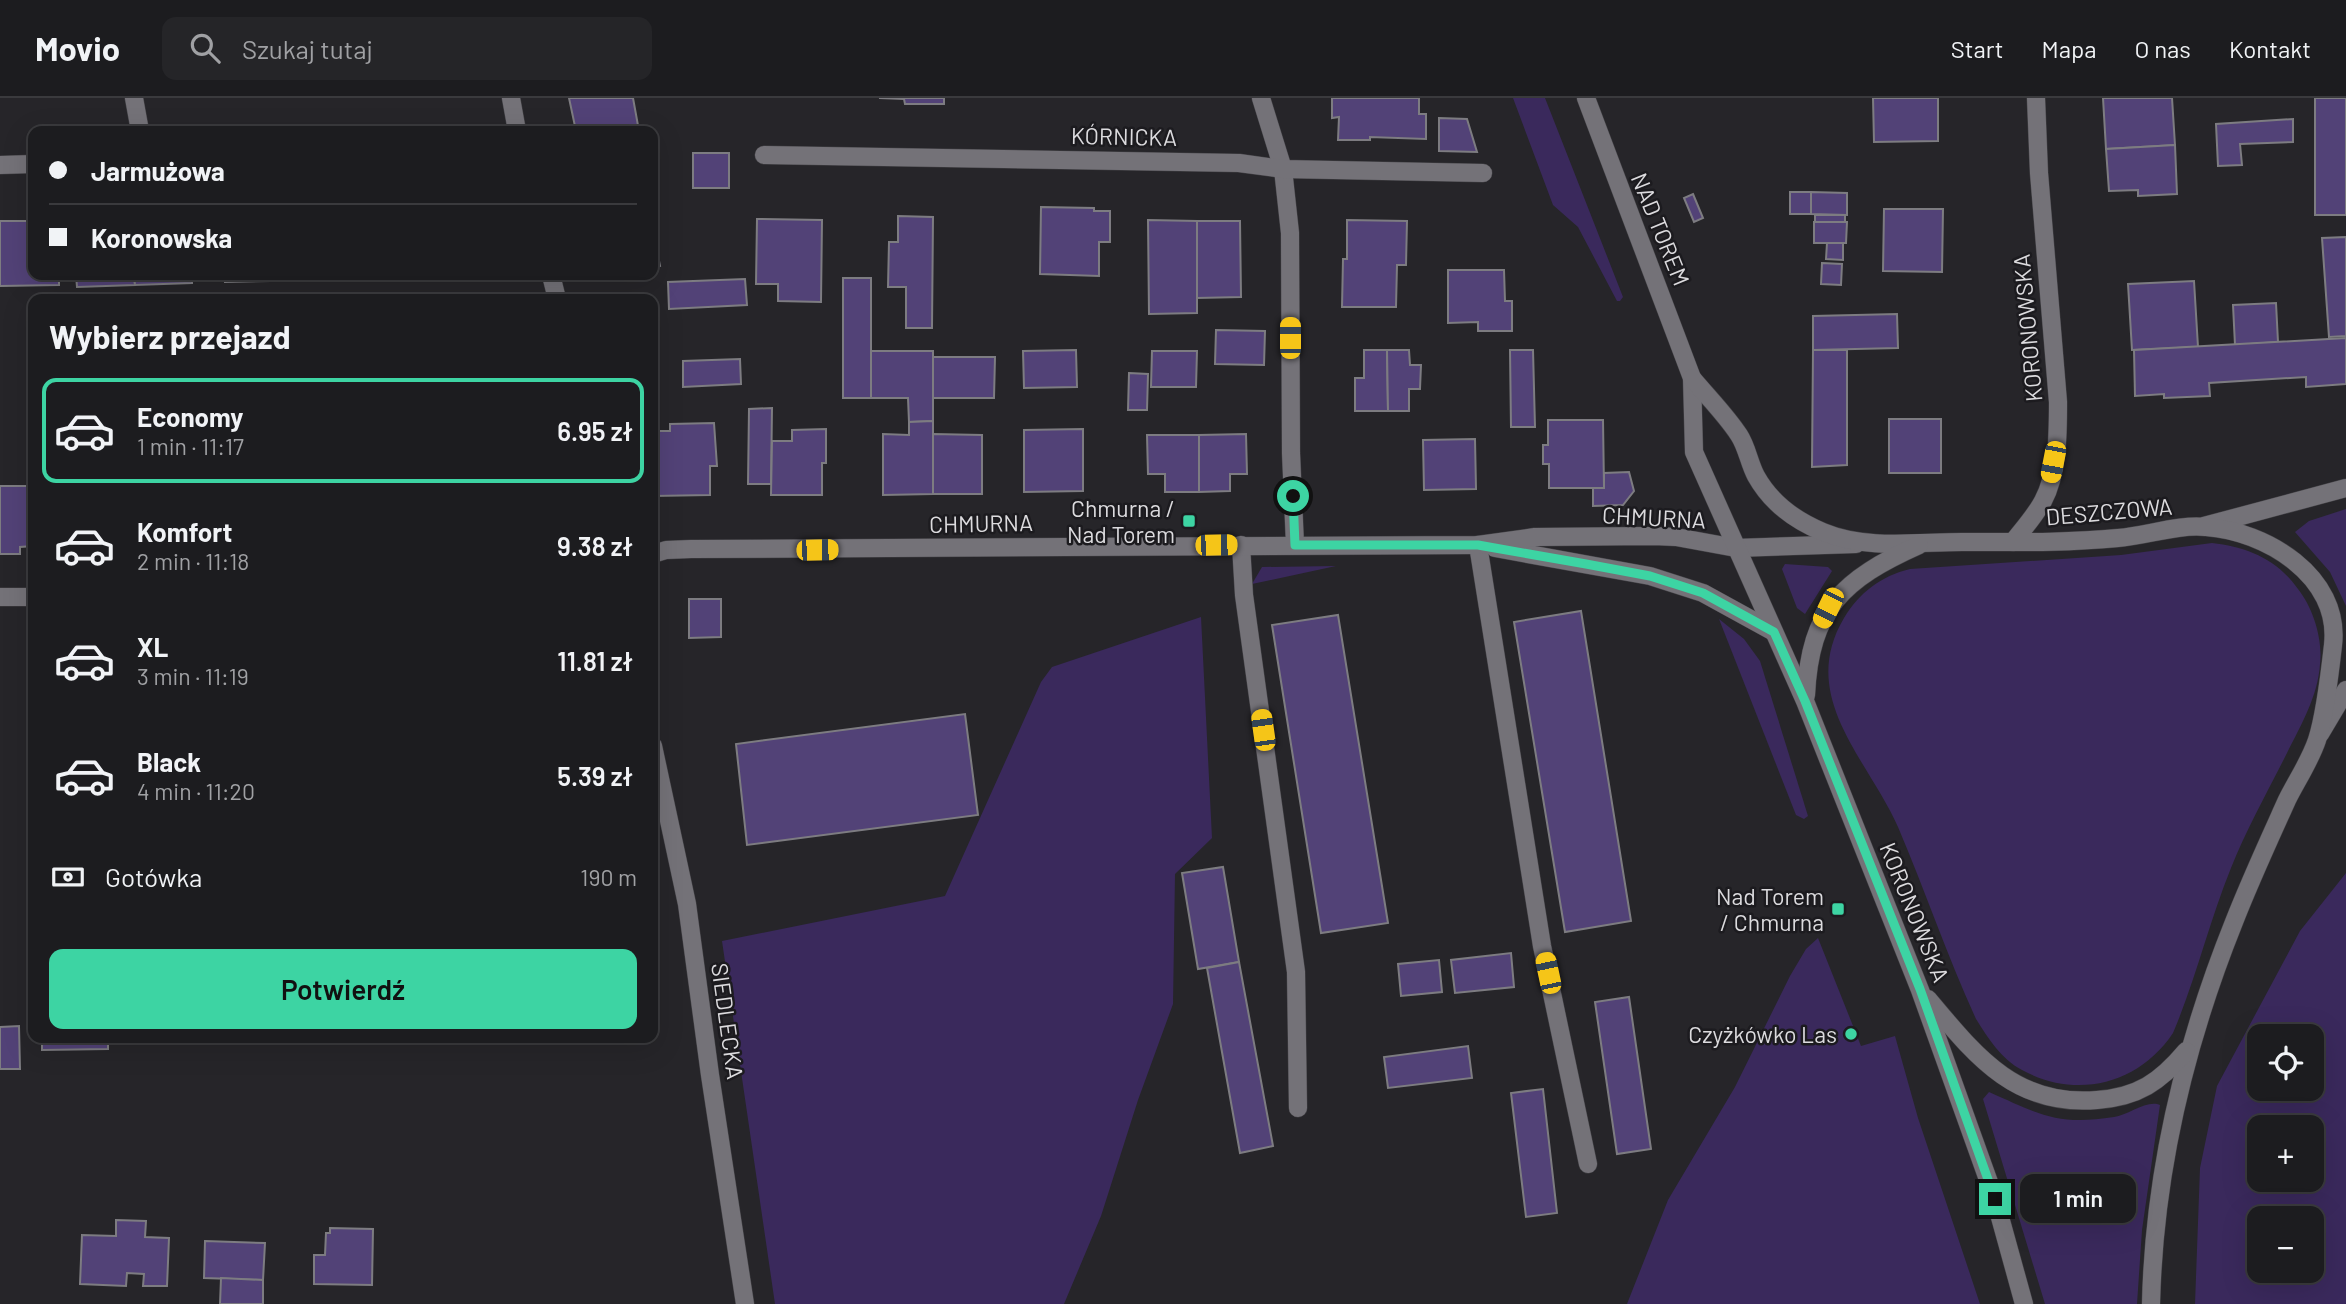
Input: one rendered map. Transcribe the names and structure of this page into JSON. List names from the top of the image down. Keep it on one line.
{"streets":{"street":["KÓRNICKA","NAD TOREM","KORONOWSKA","DESZCZOWA","CHMURNA","SIEDLECKA"]},"crossings":[["NAD TOREM","KORONOWSKA"],["NAD TOREM","DESZCZOWA"],["NAD TOREM","CHMURNA"],["KORONOWSKA","DESZCZOWA"],["KORONOWSKA","CHMURNA"],["DESZCZOWA","CHMURNA"]],"places":{"transit":["Chmurna / Nad Torem","Nad Torem / Chmurna"],"other":["Czyżkówko Las"]},"page":{"header":"Movio","search":"Szukaj tutaj","nav":["Start","Mapa","O nas","Kontakt"],"banner":["Jarmużowa","Koronowska"],"heading":"Wybierz przejazd","list":[{"name":"Economy","note":"1 min · 11:17","value":"6.95 zł"},{"name":"Komfort","note":"2 min · 11:18","value":"9.38 zł"},{"name":"XL","note":"3 min · 11:19","value":"11.81 zł"},{"name":"Black","note":"4 min · 11:20","value":"5.39 zł"}],"pay":["Gotówka","190 m"],"buttons":"Potwierdź","map_buttons":["+","−"],"bubble":"1 min"}}
